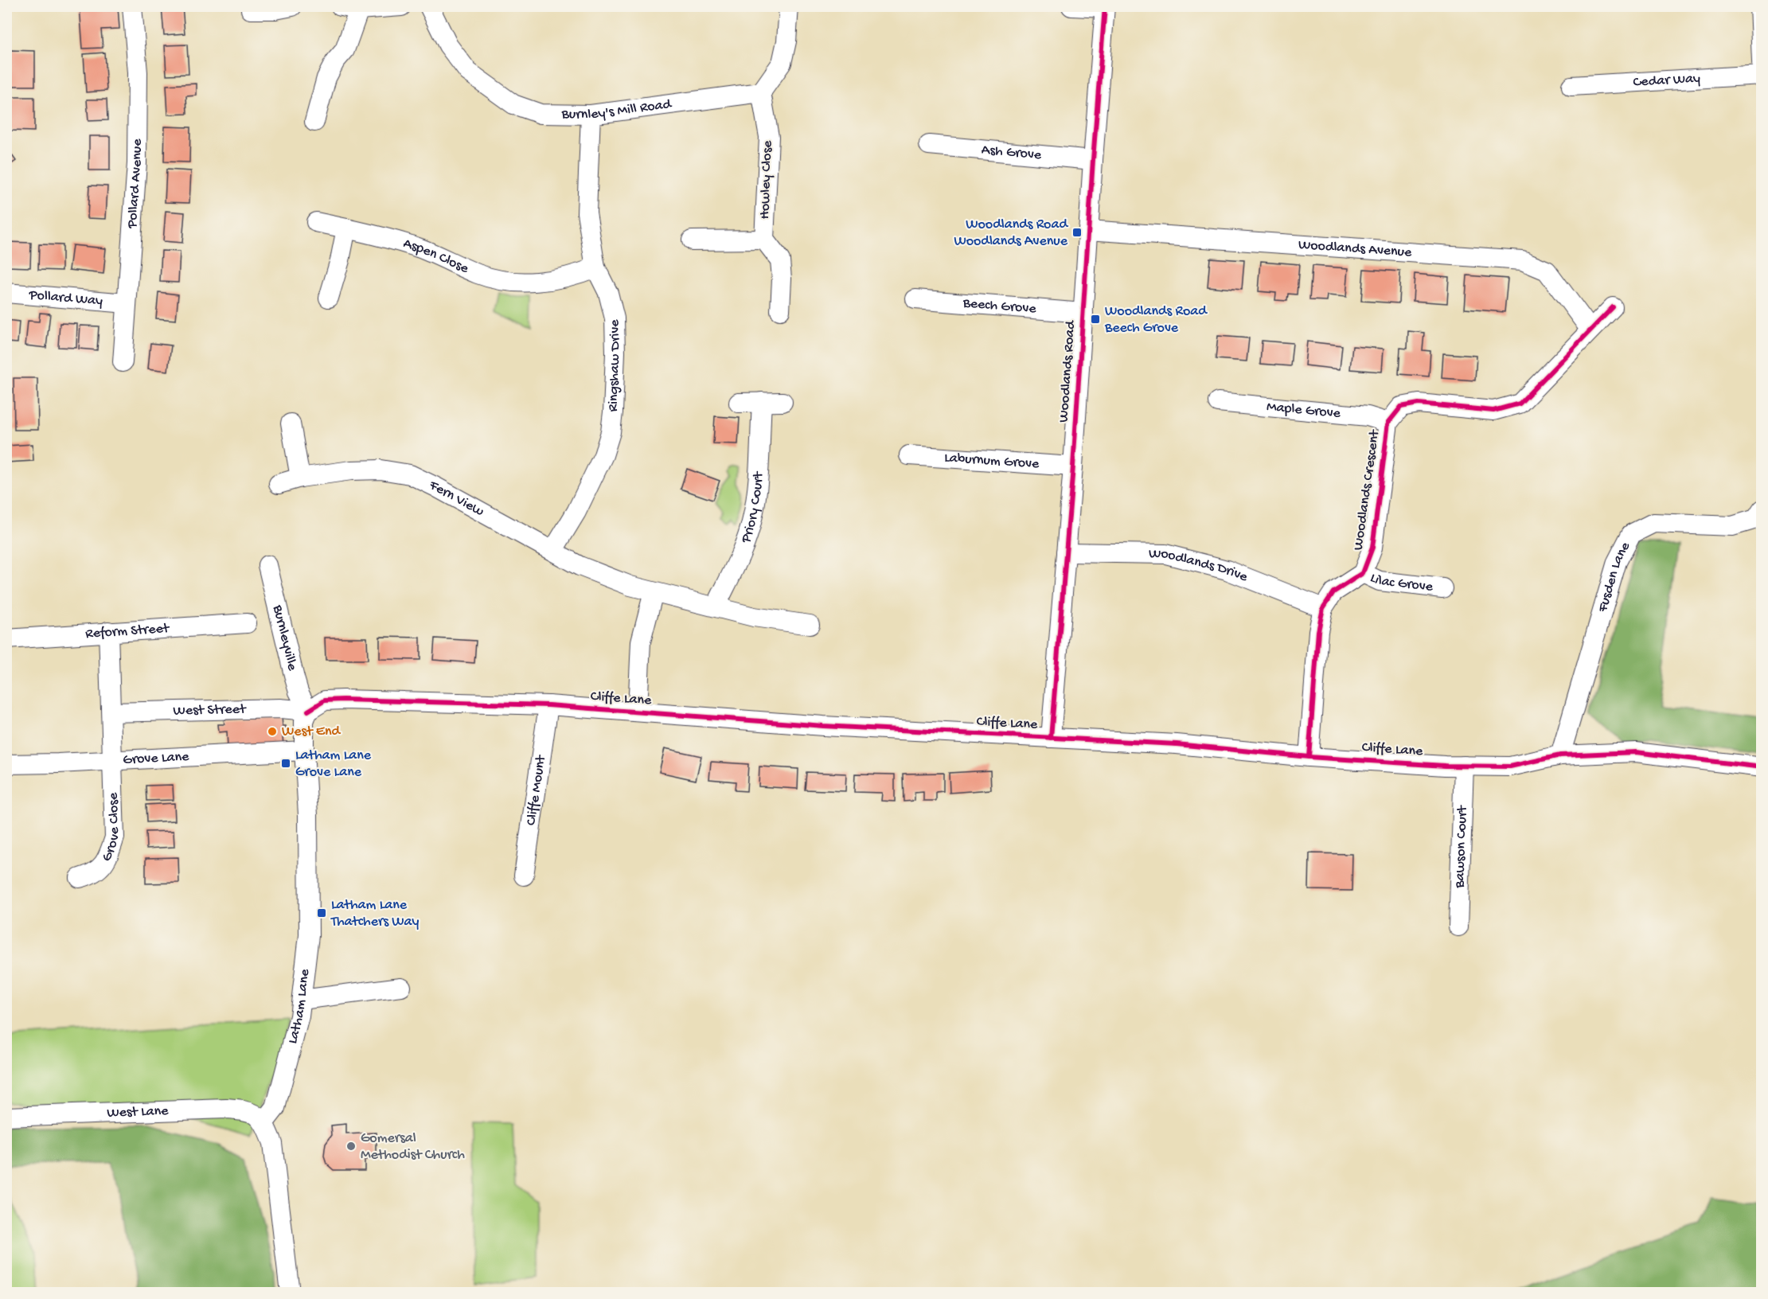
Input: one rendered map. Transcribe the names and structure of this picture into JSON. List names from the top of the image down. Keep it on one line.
{"streets":{"street":["Cedar Way","Burnley's Mill Road","Ash Grove","Howley Close","Pollard Avenue","Woodlands Avenue","Aspen Close","Pollard Way","Beech Grove","Ringshaw Drive","Woodlands Road","Maple Grove","Laburnum Grove","Woodlands Crescent","Fern View","Priory Court","Woodlands Drive","Fusden Lane","Lilac Grove","Reform Street","Burnleyville","Cliffe Lane","West Street","Grove Lane","Cliffe Mount","Grove Close","Bawson Court","Latham Lane","West Lane"]},"crossings":[["Burnley's Mill Road","Howley Close"],["Burnley's Mill Road","Ringshaw Drive"],["Ash Grove","Woodlands Road"],["Pollard Avenue","Pollard Way"],["Woodlands Avenue","Woodlands Road"],["Woodlands Avenue","Woodlands Crescent"],["Aspen Close","Ringshaw Drive"],["Beech Grove","Woodlands Road"],["Ringshaw Drive","Fern View"],["Woodlands Road","Laburnum Grove"],["Woodlands Road","Woodlands Drive"],["Woodlands Road","Cliffe Lane"],["Maple Grove","Woodlands Crescent"],["Woodlands Crescent","Lilac Grove"],["Fern View","Priory Court"],["Fusden Lane","Cliffe Lane"],["Reform Street","Grove Close"],["Burnleyville","Cliffe Lane"],["Burnleyville","West Street"],["Burnleyville","Latham Lane"],["Cliffe Lane","West Street"],["Cliffe Lane","Cliffe Mount"],["Cliffe Lane","Bawson Court"],["Cliffe Lane","Latham Lane"],["West Street","Grove Close"],["West Street","Latham Lane"],["Grove Lane","Grove Close"],["Grove Lane","Latham Lane"],["Latham Lane","West Lane"]],"places":{"transit":["Woodlands Road Woodlands Avenue","Woodlands Road Beech Grove","Latham Lane Grove Lane","Latham Lane Thatchers Way"],"other":["West End","Gomersal Methodist Church"]}}
